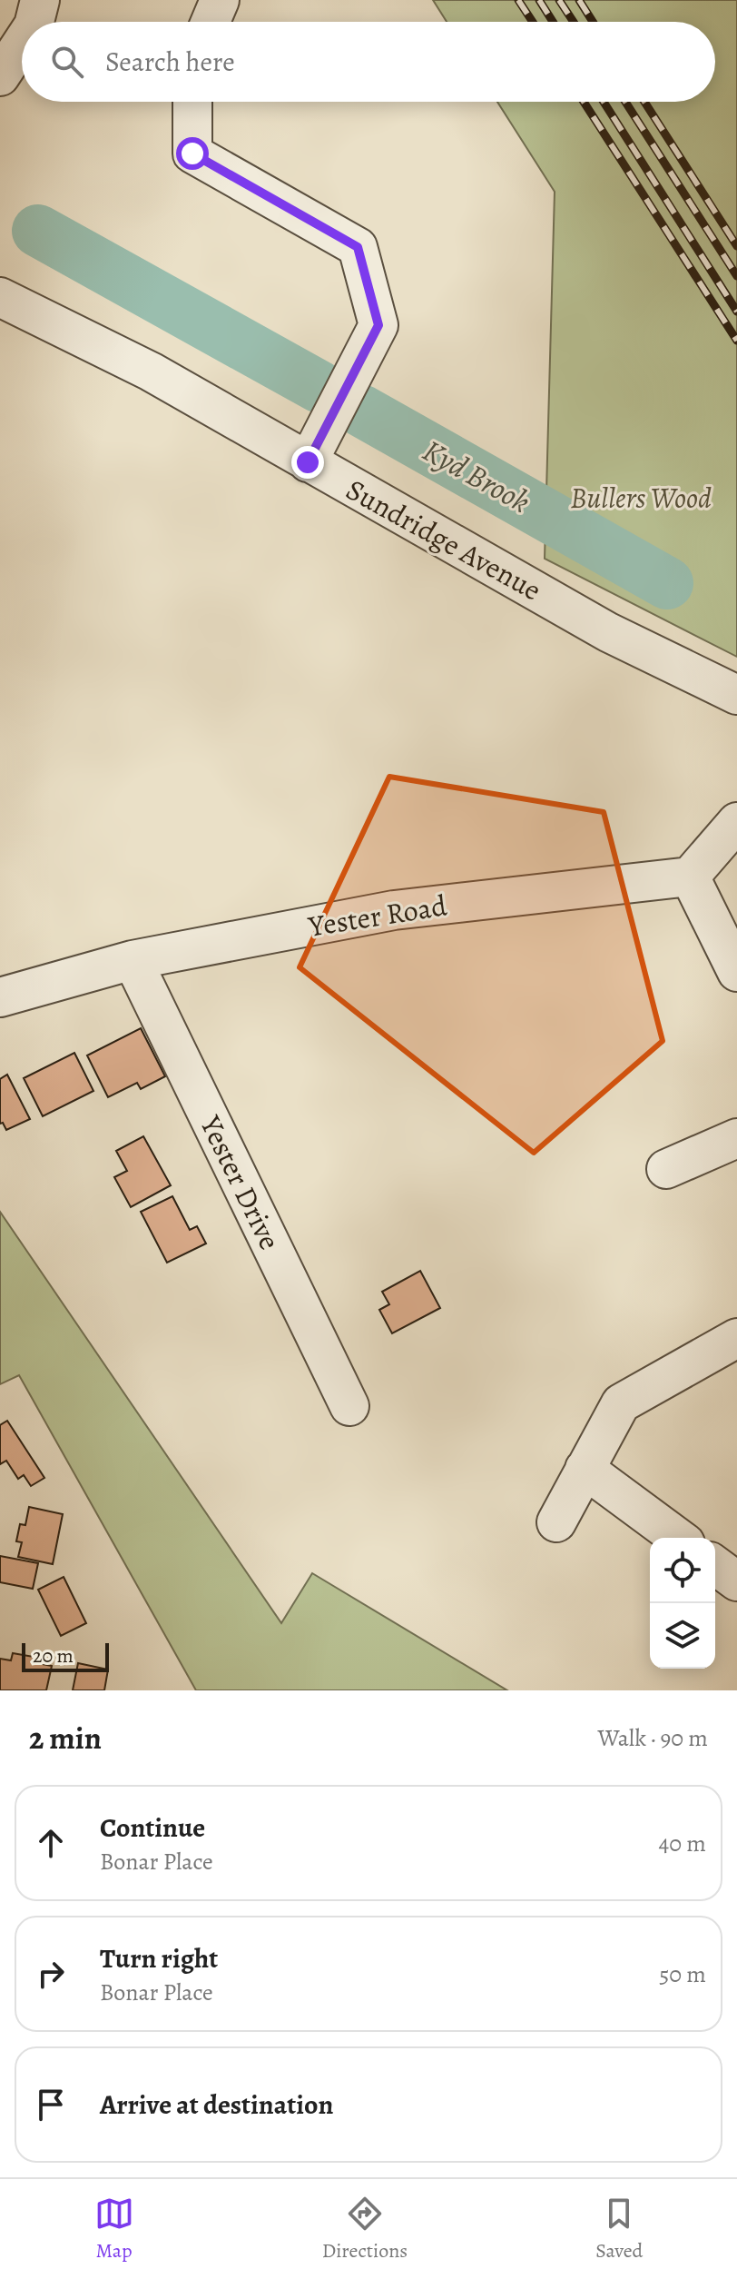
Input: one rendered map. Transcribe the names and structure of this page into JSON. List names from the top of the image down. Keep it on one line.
{"streets":{"street":["Sundridge Avenue","Yester Road","Yester Drive"]},"crossings":[["Yester Road","Yester Drive"]],"water":["Kyd Brook"],"parks":["Bullers Wood"],"scale_bar":"20 m","page":{"search":"Search here","scale":"20 m","heading":["2 min","Walk · 90 m"],"list":[["Continue","Bonar Place","40 m"],["Turn right","Bonar Place","50 m"],"Arrive at destination"],"nav":["Map","Directions","Saved"]}}
